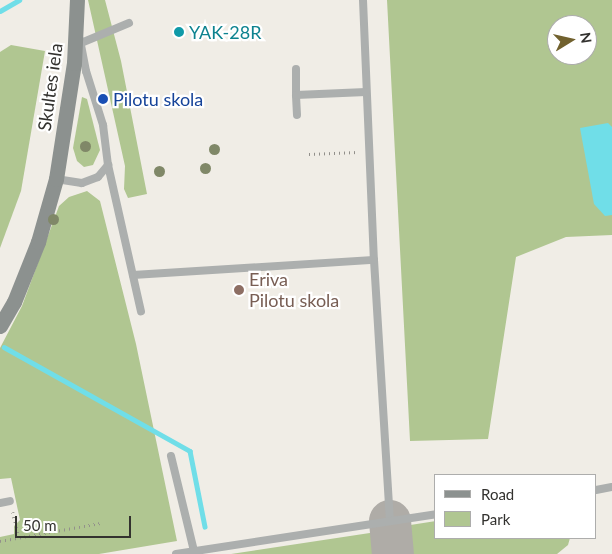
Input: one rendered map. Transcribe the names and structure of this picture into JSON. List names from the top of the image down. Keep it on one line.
{"streets":{"main road":["Skultes iela"]},"places":["YAK-28R","Pilotu skola","Eriva Pilotu skola"],"legend":["Road","Park"],"scale_bar":"50 m","north":"right"}
